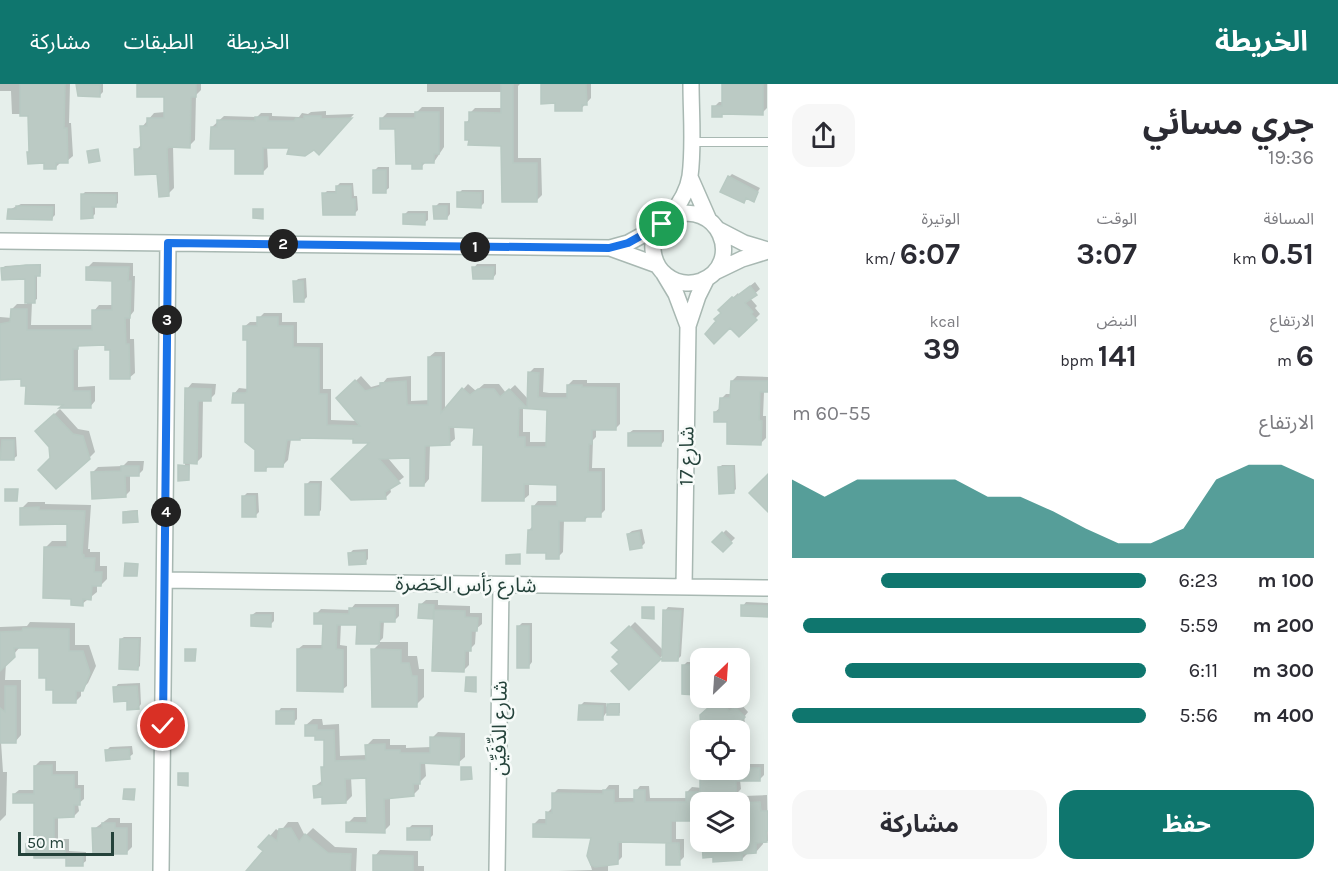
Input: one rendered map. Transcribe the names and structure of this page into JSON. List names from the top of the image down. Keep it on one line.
{"streets":{"street":["شارع 17","شارع رَأس الحَضرة","شارع الدِّفَيِّن"]},"crossings":[["شارع 17","شارع رَأس الحَضرة"],["شارع رَأس الحَضرة","شارع الدِّفَيِّن"]],"scale_bar":"50 m","north":"top right","page":{"header":"الخريطة","nav":["الخريطة","الطبقات","مشاركة"],"heading":["جري مسائي","19:36"],"stats":[["المسافة","0.51 km"],["الوقت","3:07"],["الوتيرة","6:07 /km"],["الارتفاع","6 m"],["النبض","141 bpm"],["kcal","39"]],"pins":["2","1","3","4"],"chart":["الارتفاع","55–60 m"],"list":[{"name":"100 m","note":"6:23"},{"name":"200 m","note":"5:59"},{"name":"300 m","note":"6:11"},{"name":"400 m","note":"5:56"}],"buttons":["حفظ","مشاركة"],"scale":"50 m"}}
